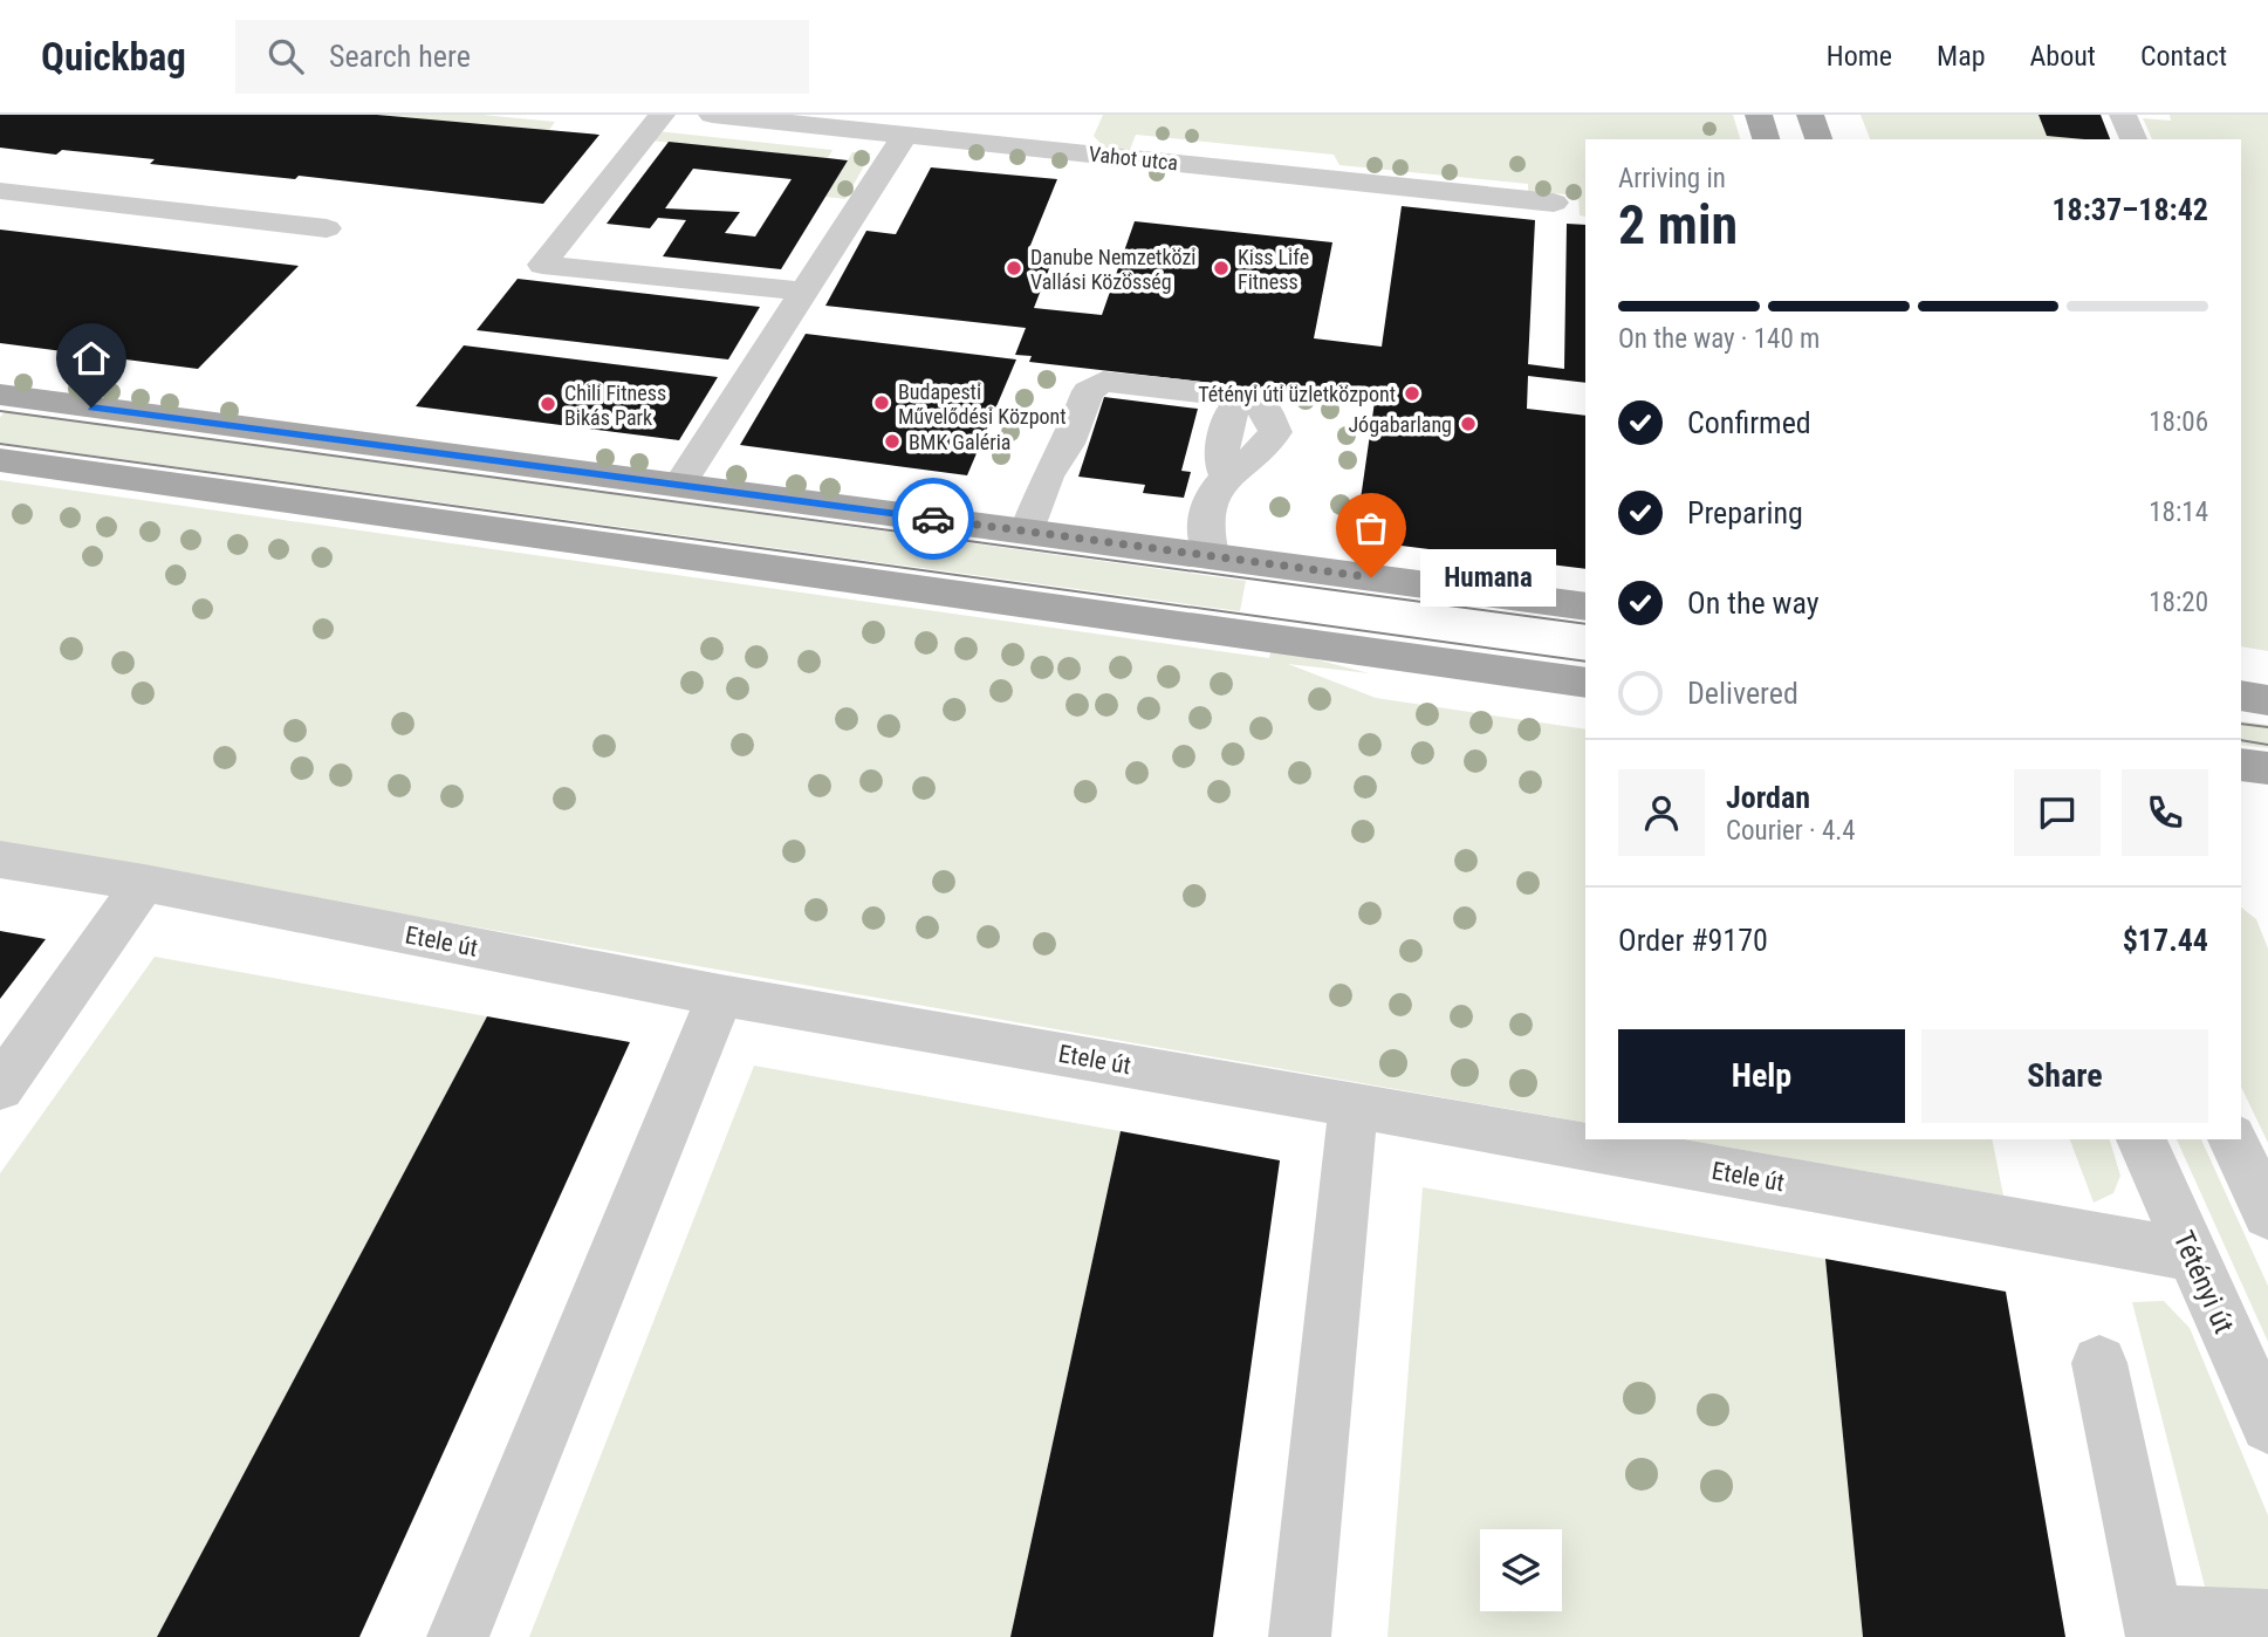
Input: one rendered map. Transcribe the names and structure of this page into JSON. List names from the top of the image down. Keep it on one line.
{"streets":{"street":["Vahot utca","Etele út","Tétényi út"]},"crossings":[["Etele út","Tétényi út"]],"places":["Danube Nemzetközi Vallási Közösség","Kiss Life Fitness","Tétényi úti üzletközpont","Budapesti Művelődési Központ","Chili Fitness Bikás Park","Jógabarlang","BMK Galéria","Humana"],"page":{"header":"Quickbag","search":"Search here","nav":["Home","Map","About","Contact"],"heading":["2 min","Arriving in","18:37–18:42"],"panel":["Jordan","Courier · 4.4","Order #9170","$17.44"],"bar":"On the way · 140 m","list":[["Confirmed","18:06"],["Preparing","18:14"],["On the way","18:20"],"Delivered"],"bubble":"Humana","buttons":["Help","Share"]}}
